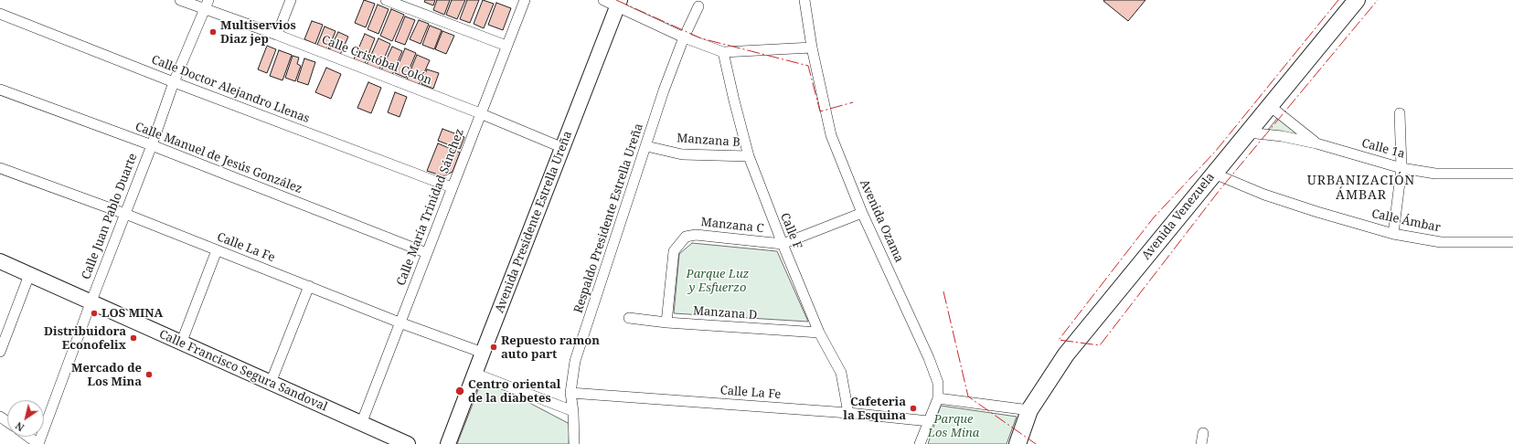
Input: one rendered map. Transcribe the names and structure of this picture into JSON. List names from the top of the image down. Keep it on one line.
{"streets":{"main road":["Avenida Venezuela","Avenida Presidente Estrella Ureña","Calle Francisco Segura Sandoval"],"street":["Calle Cristóbal Colón","Calle Doctor Alejandro Llenas","Manzana B","Calle 1a","Calle Manuel de Jesús González","Calle María Trinidad Sánchez","Calle Juan Pablo Duarte","Respaldo Presidente Estrella Ureña","Avenida Ozama","Calle Ámbar","Manzana C","Calle F","Calle La Fe","Manzana D"]},"crossings":[["Calle Cristóbal Colón","Calle María Trinidad Sánchez"],["Calle Cristóbal Colón","Calle Juan Pablo Duarte"],["Calle Cristóbal Colón","Avenida Presidente Estrella Ureña"],["Calle Doctor Alejandro Llenas","Calle María Trinidad Sánchez"],["Calle Doctor Alejandro Llenas","Calle Juan Pablo Duarte"],["Manzana B","Respaldo Presidente Estrella Ureña"],["Manzana B","Calle F"],["Calle 1a","Avenida Venezuela"],["Calle Manuel de Jesús González","Calle María Trinidad Sánchez"],["Calle Manuel de Jesús González","Calle Juan Pablo Duarte"],["Calle María Trinidad Sánchez","Calle La Fe"],["Calle María Trinidad Sánchez","Calle Francisco Segura Sandoval"],["Calle Juan Pablo Duarte","Calle La Fe"],["Calle Juan Pablo Duarte","Calle Francisco Segura Sandoval"],["Avenida Venezuela","Calle Ámbar"],["Respaldo Presidente Estrella Ureña","Calle La Fe"],["Avenida Ozama","Manzana C"],["Avenida Ozama","Calle La Fe"],["Avenida Presidente Estrella Ureña","Calle La Fe"],["Manzana C","Calle F"],["Manzana C","Manzana D"],["Calle F","Calle La Fe"],["Calle F","Manzana D"]],"districts":["URBANIZACIÓN ÁMBAR"],"parks":["Parque Luz y Esfuerzo","Parque Los Mina"],"places":["Multiservios Diaz jep","LOS MINA","Distribuidora Econofelix","Repuesto ramon auto part","Mercado de Los Mina","Centro oriental de la diabetes","Cafeteria la Esquina"],"north":"bottom left"}
